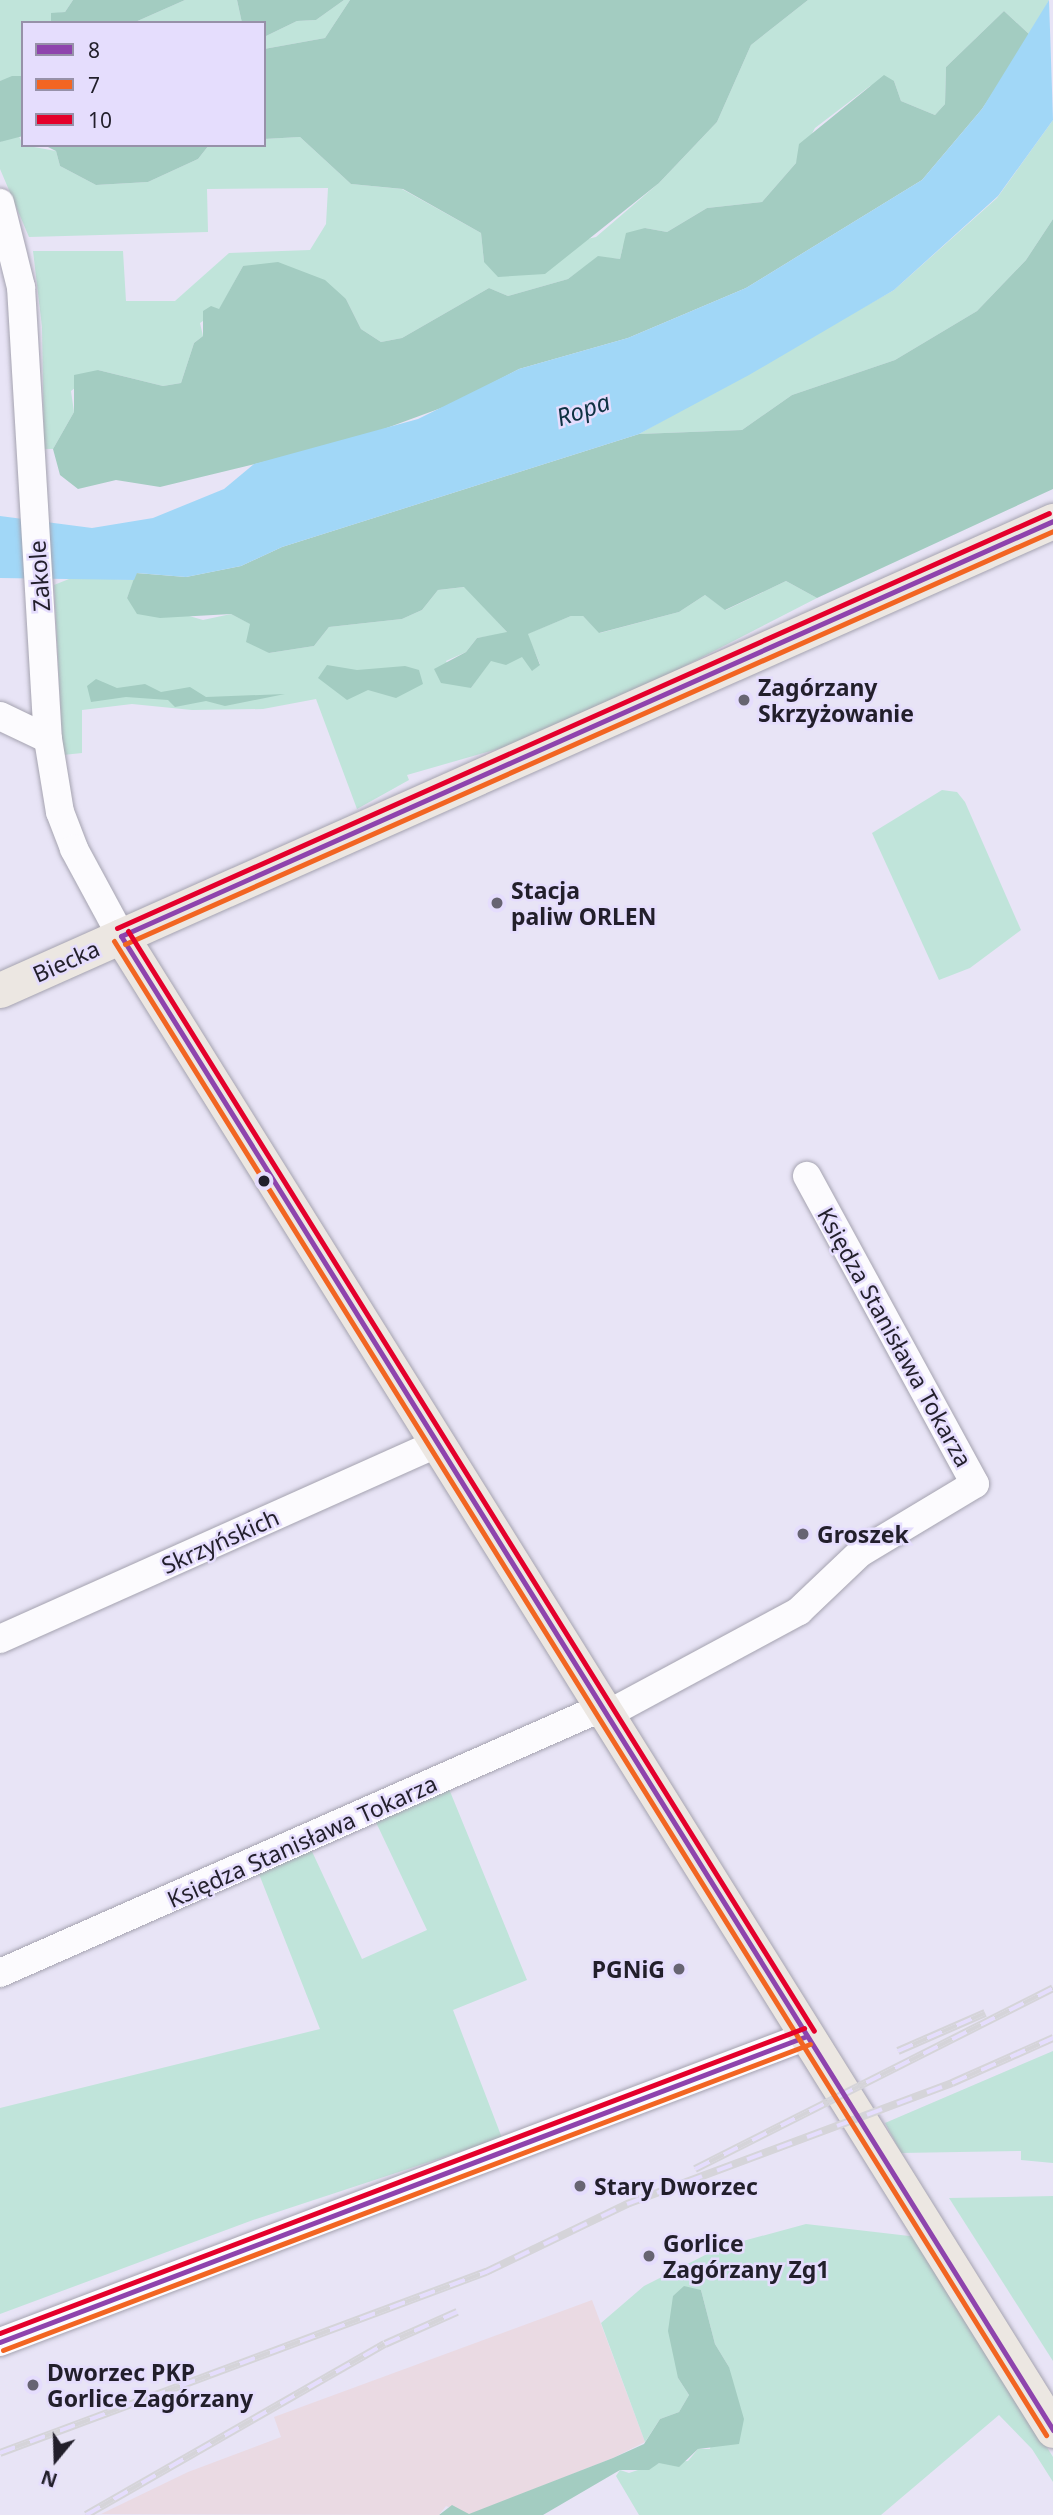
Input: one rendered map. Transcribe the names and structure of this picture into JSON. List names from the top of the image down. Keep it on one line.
{"streets":{"main road":["Biecka"],"street":["Zakole","Księdza Stanisława Tokarza","Skrzyńskich"]},"crossings":[["Zakole","Biecka"]],"water":["Ropa"],"places":["Zagórzany Skrzyżowanie","Stacja paliw ORLEN","Groszek","PGNiG","Stary Dworzec","Gorlice Zagórzany Zg1","Dworzec PKP Gorlice Zagórzany"],"lines":["transit line 10","transit line 8","transit line 7"],"legend":["8","7","10"],"north":"bottom"}
